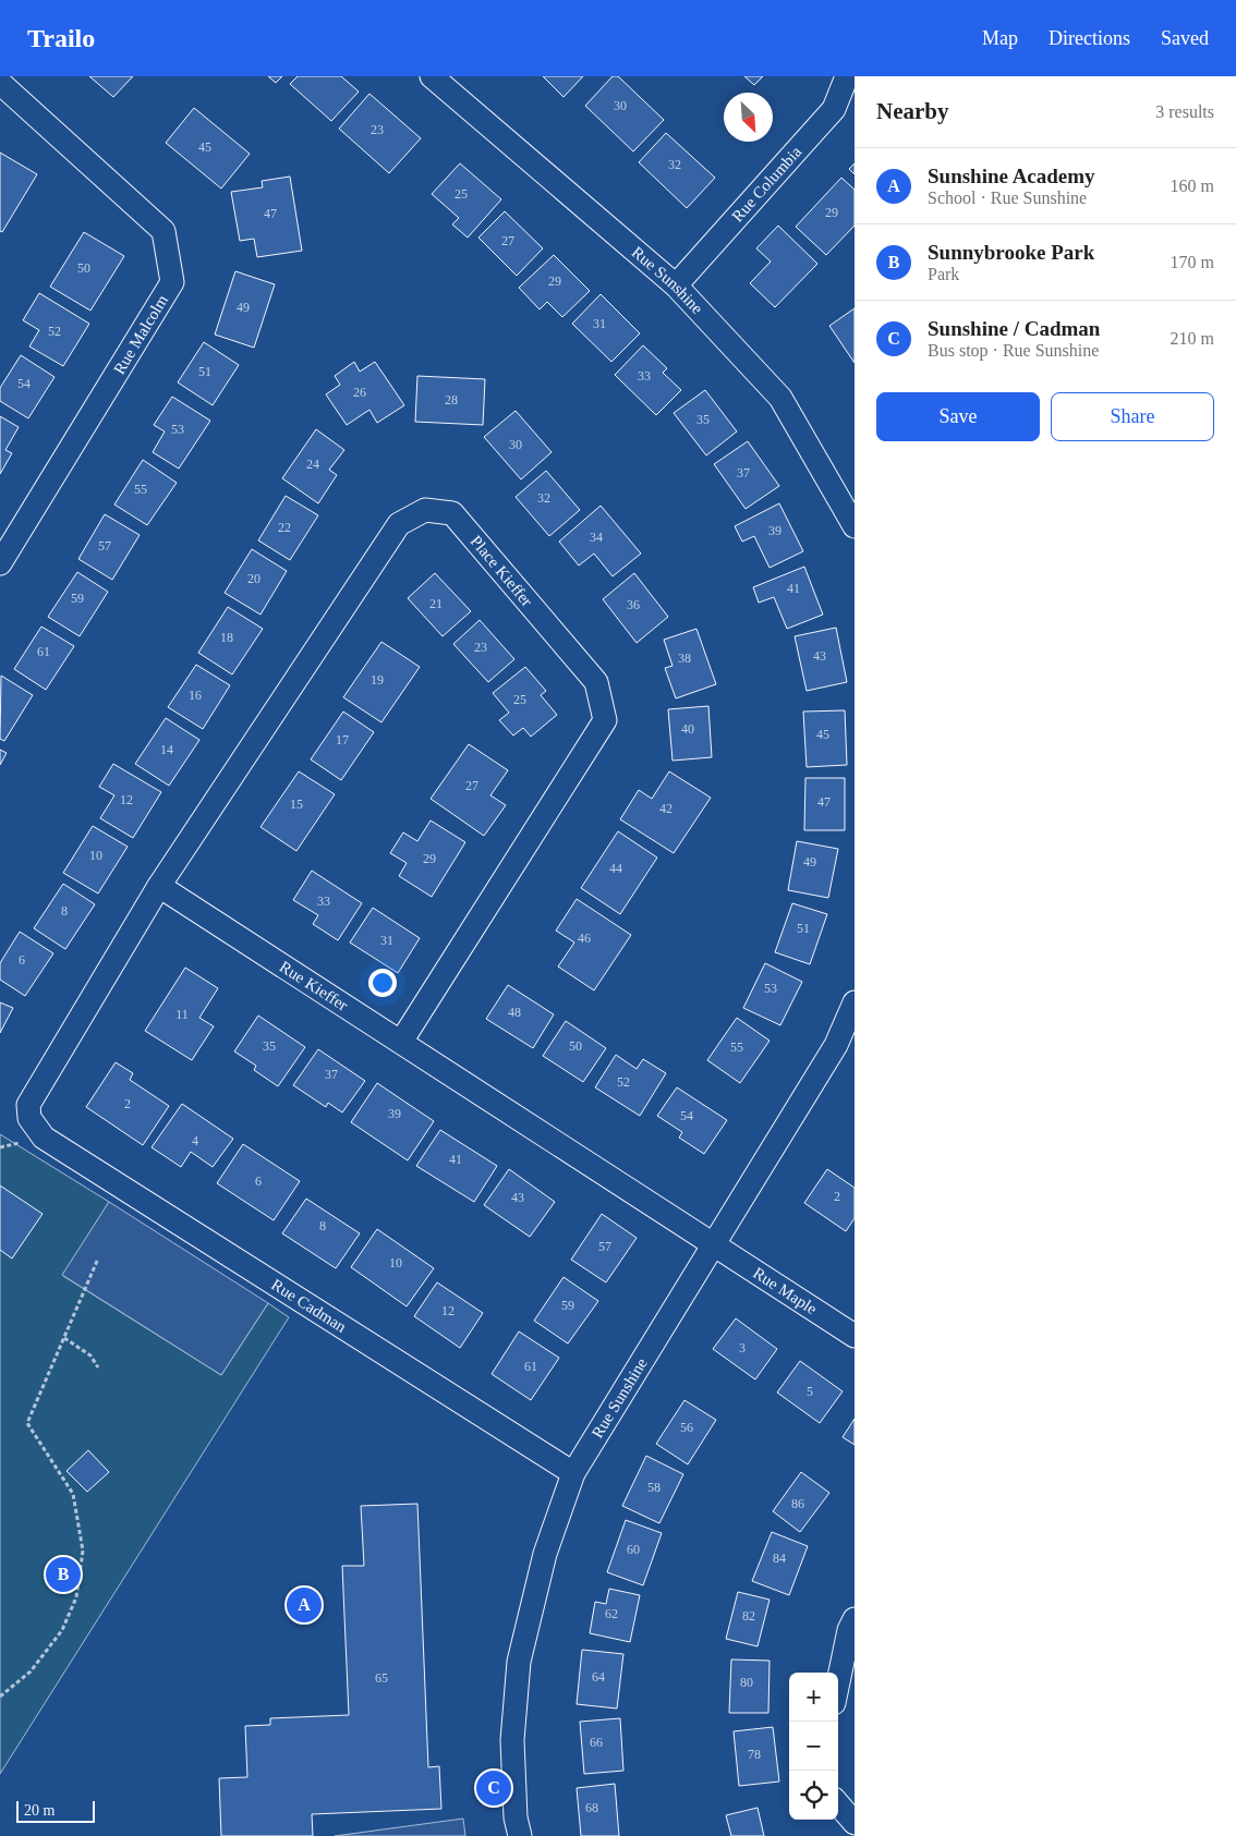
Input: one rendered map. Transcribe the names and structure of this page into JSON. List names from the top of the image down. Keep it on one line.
{"streets":{"street":["Rue Columbia","Rue Sunshine","Rue Malcolm","Place Kieffer","Rue Kieffer","Rue Maple","Rue Cadman"]},"crossings":[["Rue Columbia","Rue Sunshine"],["Rue Sunshine","Rue Kieffer"],["Rue Sunshine","Rue Maple"],["Rue Sunshine","Rue Cadman"],["Place Kieffer","Rue Kieffer"],["Place Kieffer","Rue Cadman"],["Rue Kieffer","Rue Maple"],["Rue Kieffer","Rue Cadman"]],"house_numbers":["30","23","45","32","25","29","47","27","50","29","49","31","52","51","33","54","26","28","35","53","30","24","37","55","32","22","39","34","57","20","41","59","21","36","18","23","61","43","38","19","16","25","40","45","17","14","27","12","47","15","42","10","29","49","44","33","8","51","46","31","6","53","48","11","35","50","55","37","52","2","39","54","4","41","6","2","43","8","57","10","59","12","3","61","5","56","58","86","60","84","62","82","64","65","80","66","78","68"],"scale_bar":"20 m","north":"bottom right","page":{"header":"Trailo","nav":["Map","Directions","Saved"],"heading":["Nearby","3 results"],"list":[{"mark":"A","name":"Sunshine Academy","note":"School · Rue Sunshine","value":"160 m"},{"mark":"B","name":"Sunnybrooke Park","note":"Park","value":"170 m"},{"mark":"C","name":"Sunshine / Cadman","note":"Bus stop · Rue Sunshine","value":"210 m"}],"buttons":["Save","Share"],"pins":["B","A","C"],"map_buttons":["+","−"],"scale":"20 m"}}
